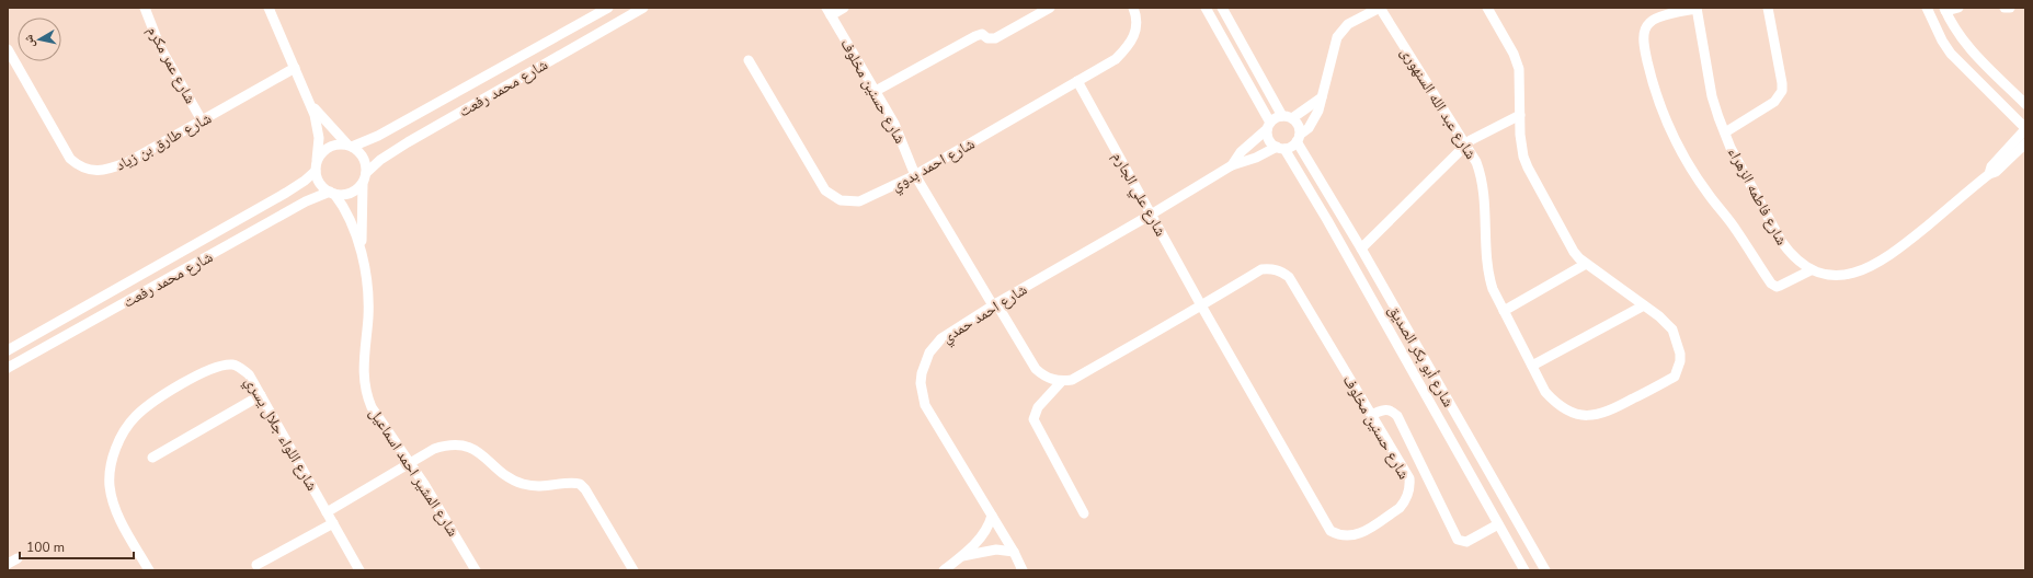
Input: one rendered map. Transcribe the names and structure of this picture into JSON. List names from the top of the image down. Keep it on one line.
{"streets":{"street":["شارع عمر مكرم","شارع محمد رفعت","شارع حسنين مخلوف","شارع عبد الله السنهورى","شارع طارق بن زياد","شارع احمد بدوي","شارع علي الجارم","شارع فاطمه الزهراء","شارع احمد حمدي","شارع أبو بكر الصديق","شارع اللواء جلال يسري","شارع المشير احمد اسماعيل"]},"crossings":[["شارع عمر مكرم","شارع طارق بن زياد"],["شارع محمد رفعت","شارع المشير احمد اسماعيل"],["شارع حسنين مخلوف","شارع احمد بدوي"],["شارع حسنين مخلوف","شارع علي الجارم"],["شارع حسنين مخلوف","شارع احمد حمدي"],["شارع احمد بدوي","شارع علي الجارم"],["شارع علي الجارم","شارع احمد حمدي"],["شارع احمد حمدي","شارع أبو بكر الصديق"]],"scale_bar":"100 m","north":"left"}
